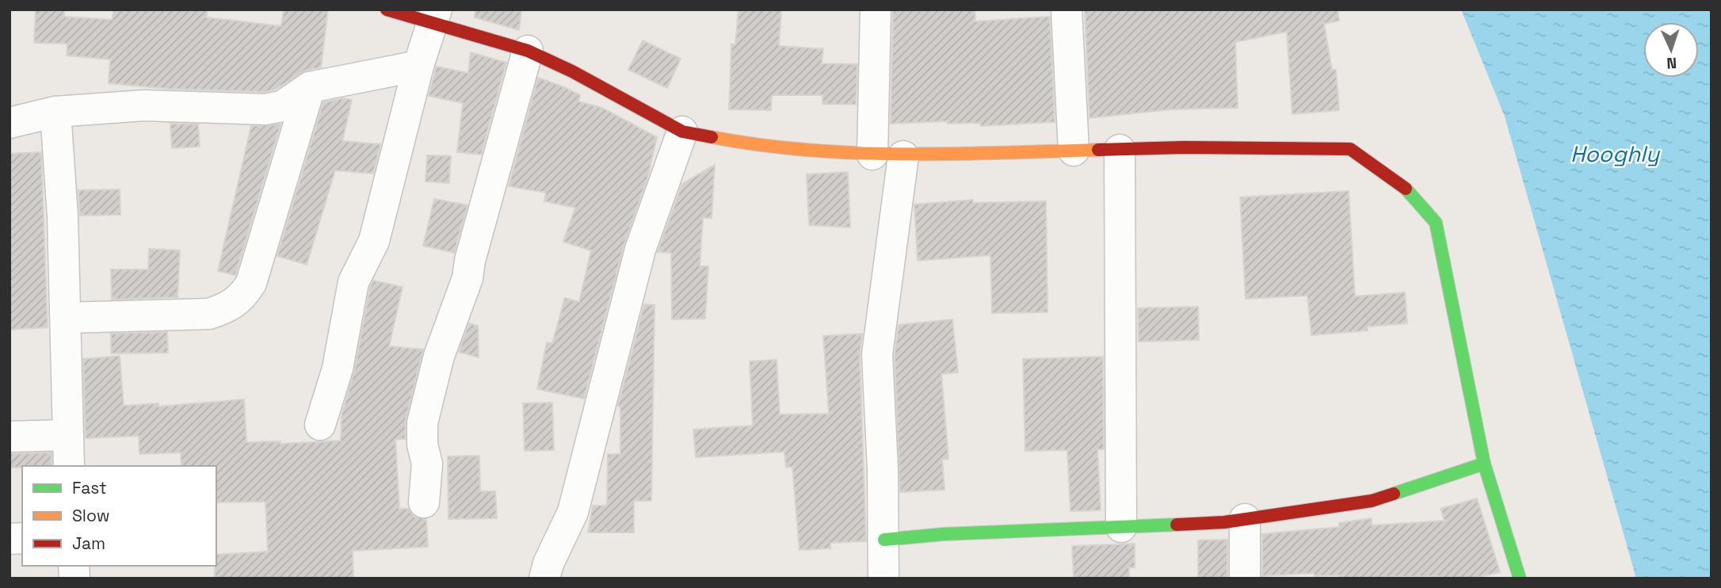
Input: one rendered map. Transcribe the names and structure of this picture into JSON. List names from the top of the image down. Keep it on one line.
{"water":["Hooghly"],"legend":["Fast","Slow","Jam"],"north":"bottom"}
